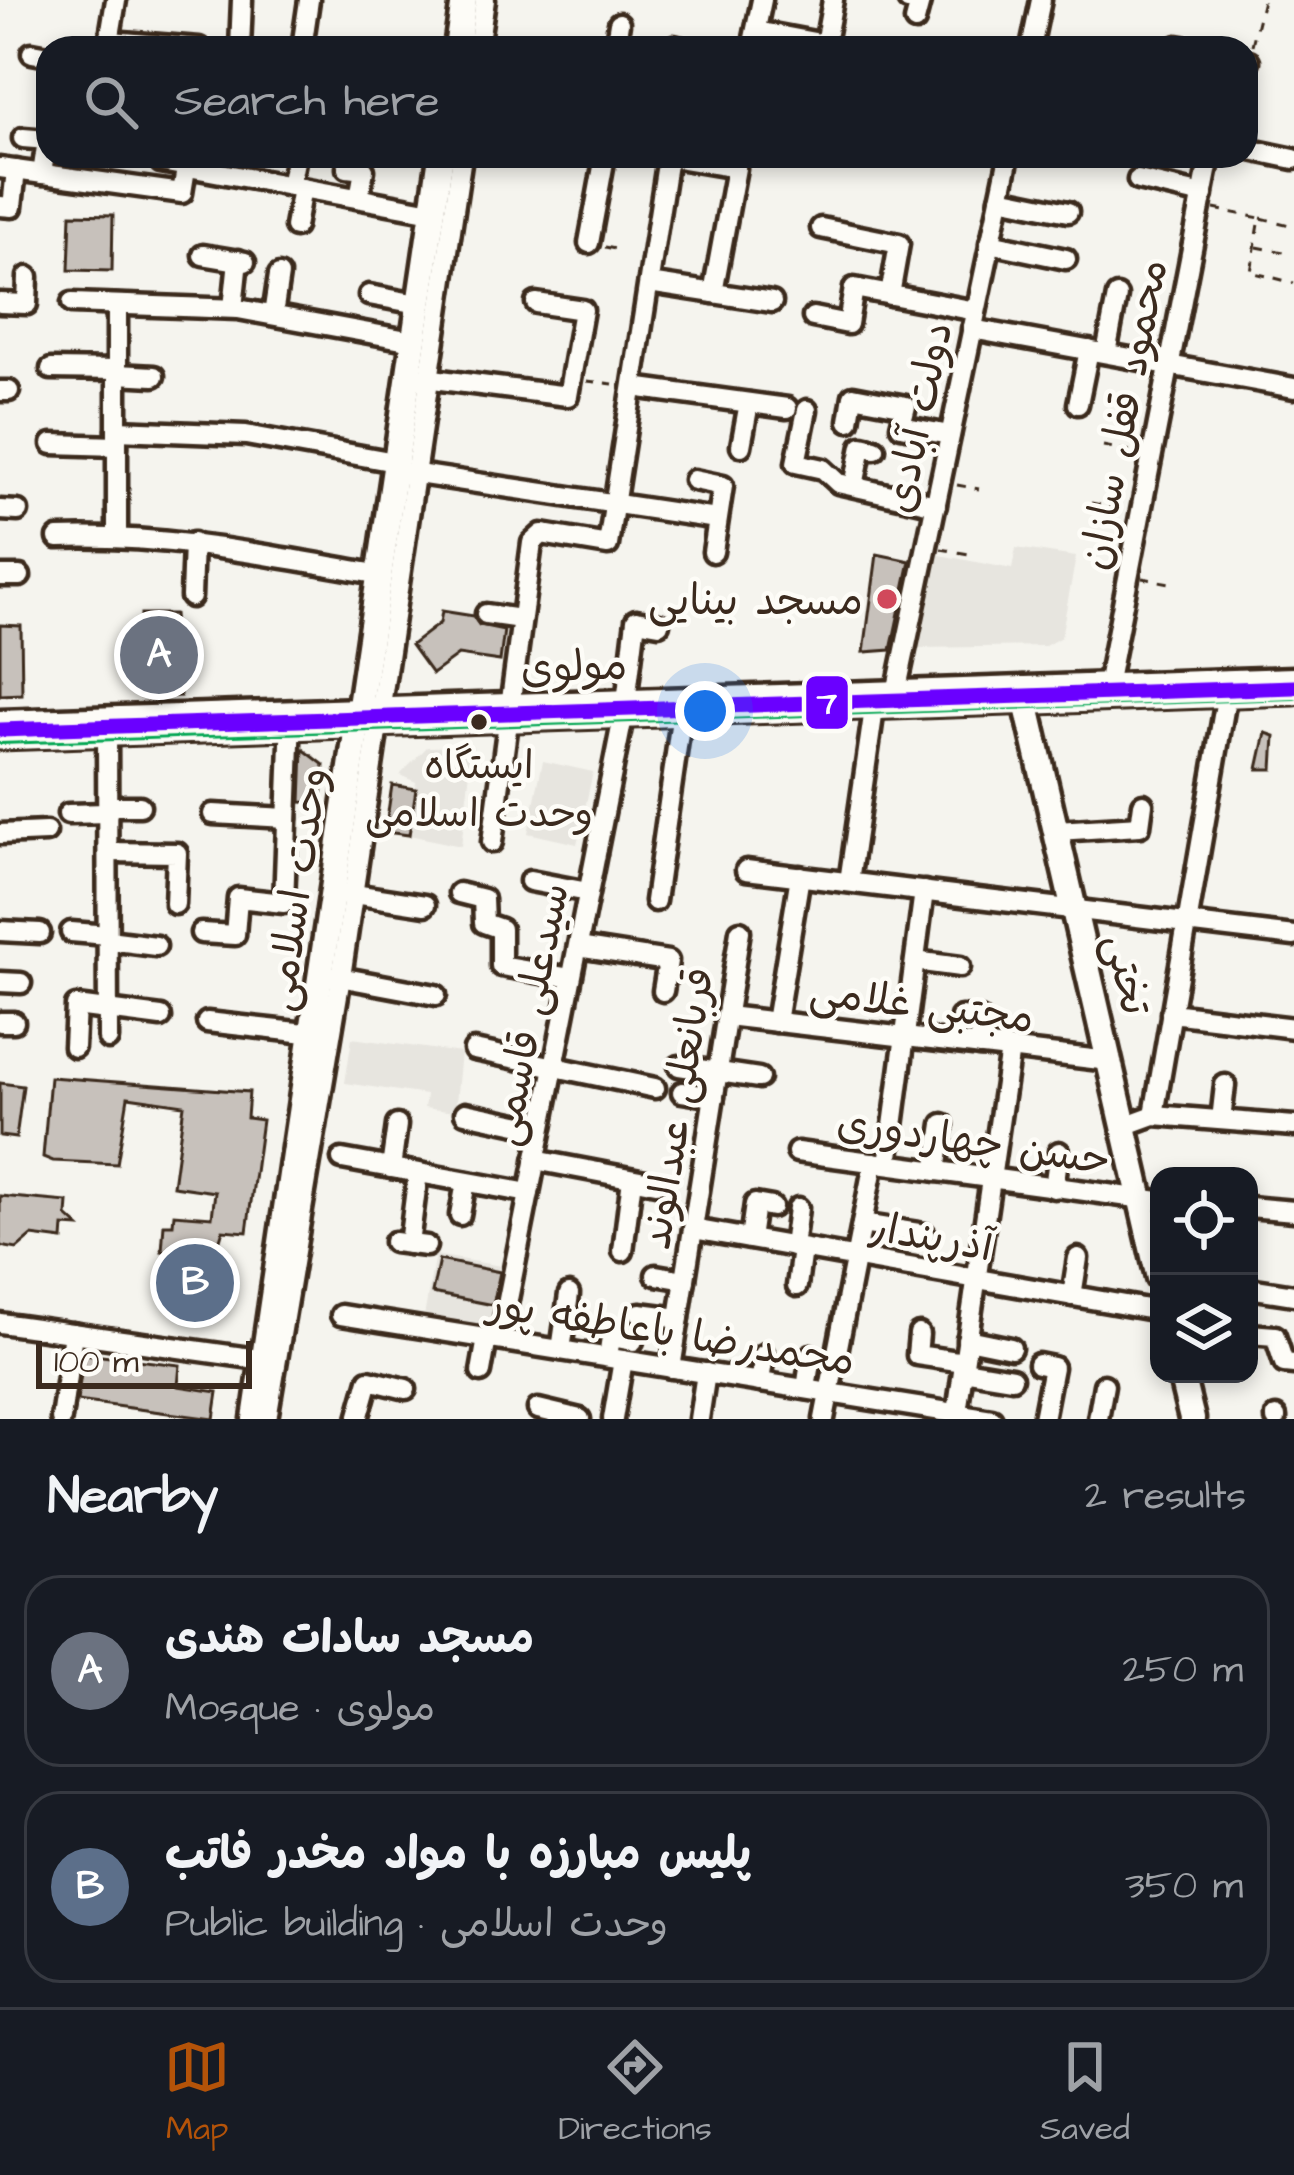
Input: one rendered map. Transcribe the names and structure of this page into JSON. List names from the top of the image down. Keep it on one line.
{"streets":{"main road":["مولوی","وحدت اسلامی","تختی"],"street":["محمود قفل سازان","دولت آبادی","مجتبی غلامی","سیدعلی قاسمی","قربانعلی عبدالوند","حسن چهاردوری","آذرپندار","محمدرضا باعاطفه پور"]},"crossings":[["محمود قفل سازان","مولوی"],["دولت آبادی","مولوی"],["مولوی","وحدت اسلامی"],["مولوی","تختی"],["مولوی","سیدعلی قاسمی"],["تختی","مجتبی غلامی"],["تختی","حسن چهاردوری"],["مجتبی غلامی","قربانعلی عبدالوند"],["سیدعلی قاسمی","محمدرضا باعاطفه پور"],["قربانعلی عبدالوند","آذرپندار"],["قربانعلی عبدالوند","محمدرضا باعاطفه پور"]],"places":["مسجد بینایی","ایستگاه وحدت اسلامی"],"lines":["transit line 7"],"scale_bar":"100 m","page":{"search":"Search here","pins":["A","B"],"scale":"100 m","heading":["Nearby","2 results"],"list":[{"mark":"A","name":"مسجد سادات هندی","note":"Mosque · مولوی","value":"250 m"},{"mark":"B","name":"پلیس مبارزه با مواد مخدر فاتب","note":"Public building · وحدت اسلامی","value":"350 m"}],"nav":["Map","Directions","Saved"]}}
